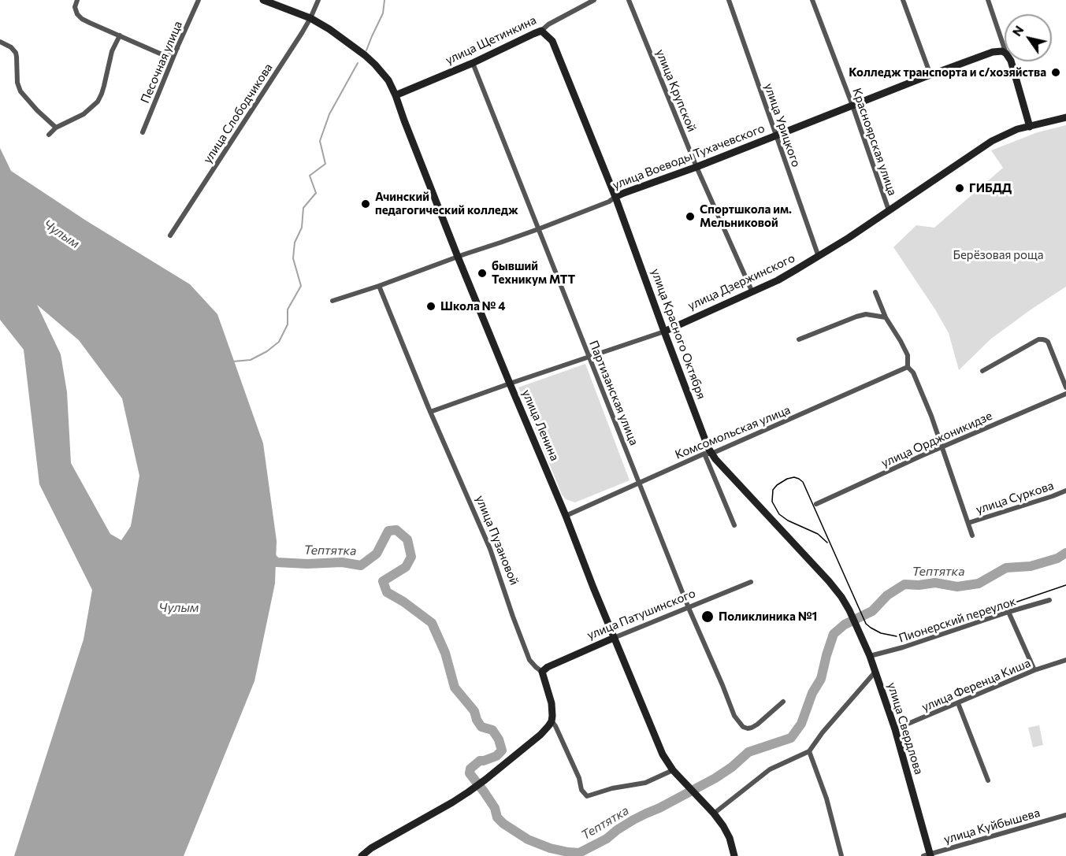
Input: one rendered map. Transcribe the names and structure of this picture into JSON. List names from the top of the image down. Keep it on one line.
{"streets":{"main road":["улица Щетинкина","улица Воеводы Тухачевского","улица Дзержинского","улица Красного Октября","улица Ленина","улица Пузановой","улица Патушинского","улица Свердлова"],"street":["Песочная улица","улица Крупской","улица Слободчикова","улица Урицкого","Красноярская улица","Партизанская улица","Комсомольская улица","улица Орджоникидзе","улица Суркова","Пионерский переулок","улица Ференца Киша","улица Куйбышева"]},"crossings":[["улица Щетинкина","улица Красного Октября"],["улица Щетинкина","Партизанская улица"],["улица Щетинкина","улица Ленина"],["улица Крупской","улица Воеводы Тухачевского"],["улица Крупской","улица Дзержинского"],["улица Слободчикова","улица Ленина"],["улица Урицкого","улица Воеводы Тухачевского"],["улица Урицкого","улица Дзержинского"],["Красноярская улица","улица Воеводы Тухачевского"],["Красноярская улица","улица Дзержинского"],["улица Воеводы Тухачевского","улица Красного Октября"],["улица Воеводы Тухачевского","Партизанская улица"],["улица Воеводы Тухачевского","улица Ленина"],["улица Воеводы Тухачевского","улица Пузановой"],["улица Дзержинского","улица Красного Октября"],["улица Дзержинского","Партизанская улица"],["улица Дзержинского","улица Ленина"],["улица Дзержинского","улица Пузановой"],["улица Красного Октября","Комсомольская улица"],["улица Красного Октября","улица Свердлова"],["Партизанская улица","Комсомольская улица"],["Партизанская улица","улица Патушинского"],["улица Ленина","Комсомольская улица"],["улица Ленина","улица Патушинского"],["улица Пузановой","улица Патушинского"],["Пионерский переулок","улица Свердлова"],["улица Ференца Киша","улица Свердлова"],["улица Свердлова","улица Куйбышева"]],"water":["Чулым","Тептятка"],"parks":["Берёзовая роща"],"places":["Колледж транспорта и с/хозяйства","ГИБДД","Ачинский педагогический колледж","Спортшкола им. Мельниковой","бывший Техникум МТТ","Школа № 4","Поликлиника №1"],"north":"top left"}
